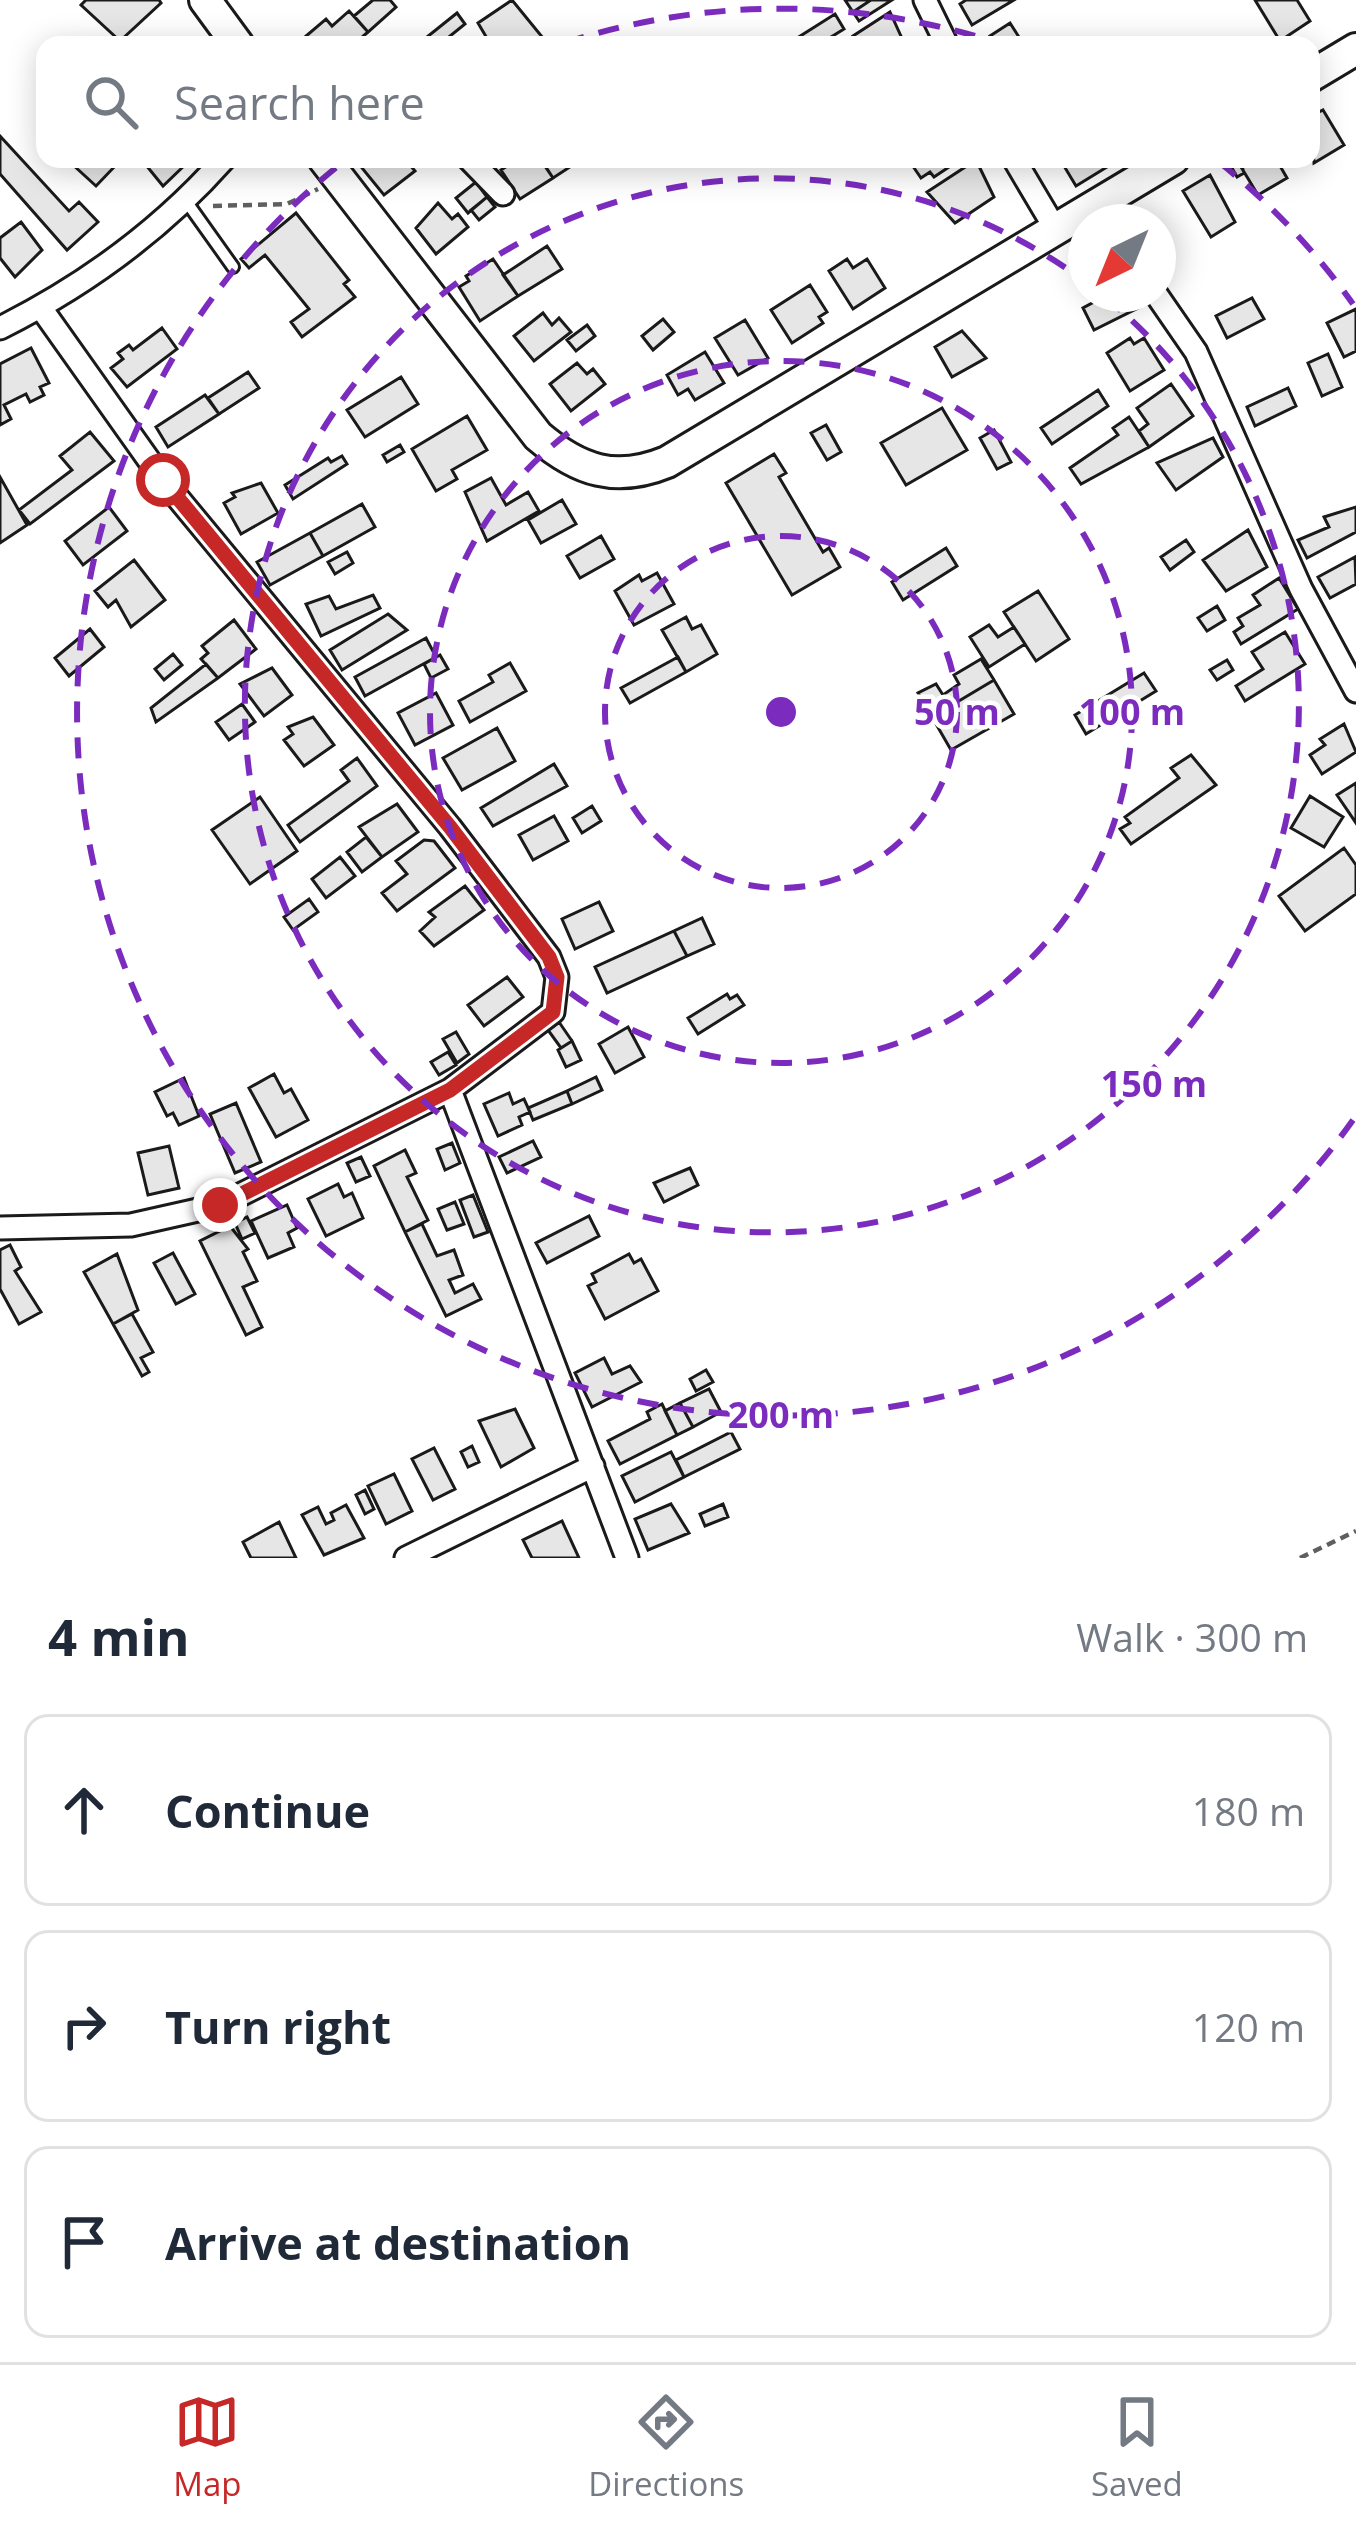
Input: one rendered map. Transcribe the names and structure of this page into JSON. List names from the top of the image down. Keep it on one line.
{"north":"bottom left","page":{"search":"Search here","heading":["4 min","Walk · 300 m"],"list":[["Continue","180 m"],["Turn right","120 m"],"Arrive at destination"],"nav":["Map","Directions","Saved"]},"rings":["50 m","100 m","150 m","200 m"]}
